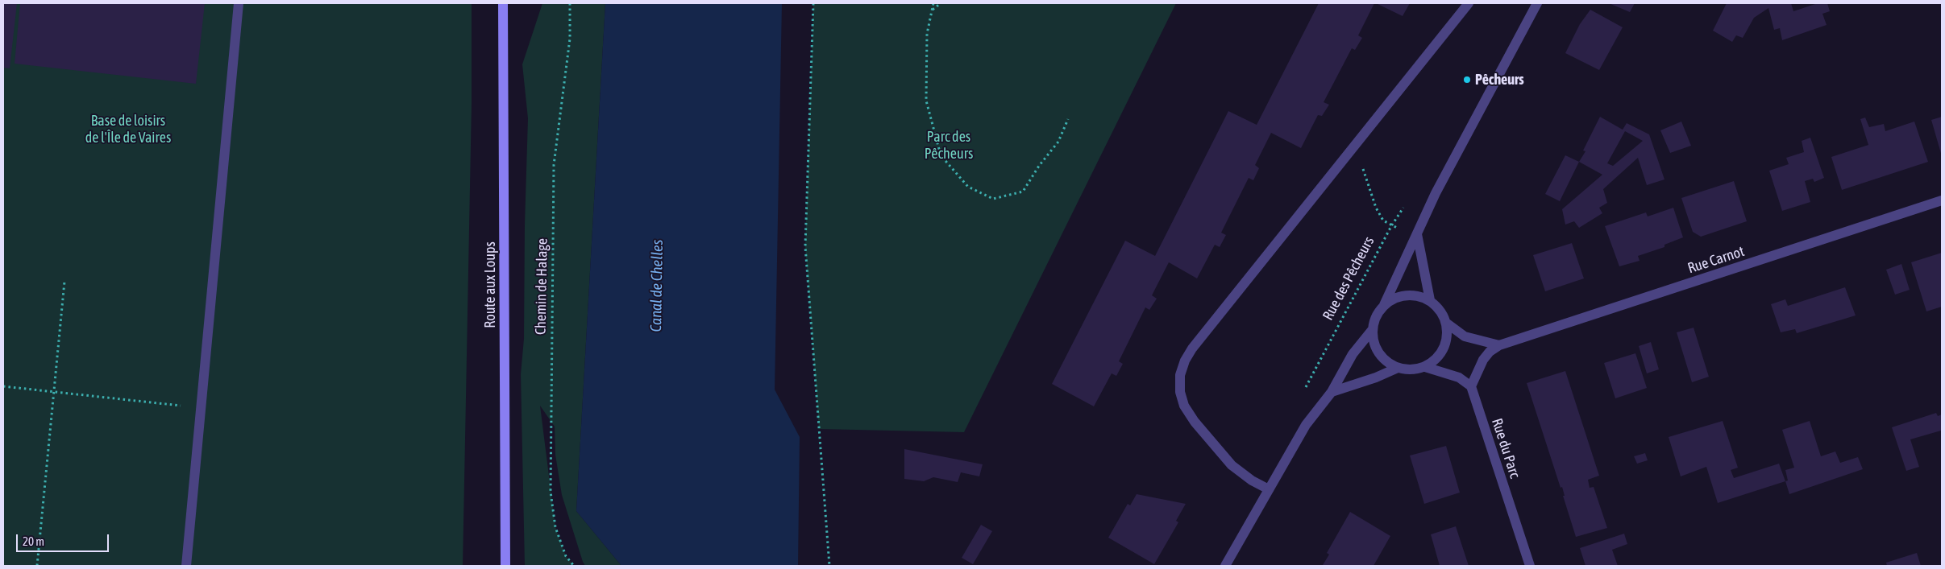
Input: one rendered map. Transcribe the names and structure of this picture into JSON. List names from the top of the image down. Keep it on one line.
{"streets":{"street":["Rue Carnot","Route aux Loups","Rue du Parc"],"path":["Rue des Pêcheurs","Chemin de Halage"]},"crossings":[["Rue Carnot","Rue du Parc"]],"water":["Canal de Chelles"],"parks":["Base de loisirs de l'Île de Vaires","Parc des Pêcheurs"],"places":["Pêcheurs"],"scale_bar":"20 m"}
